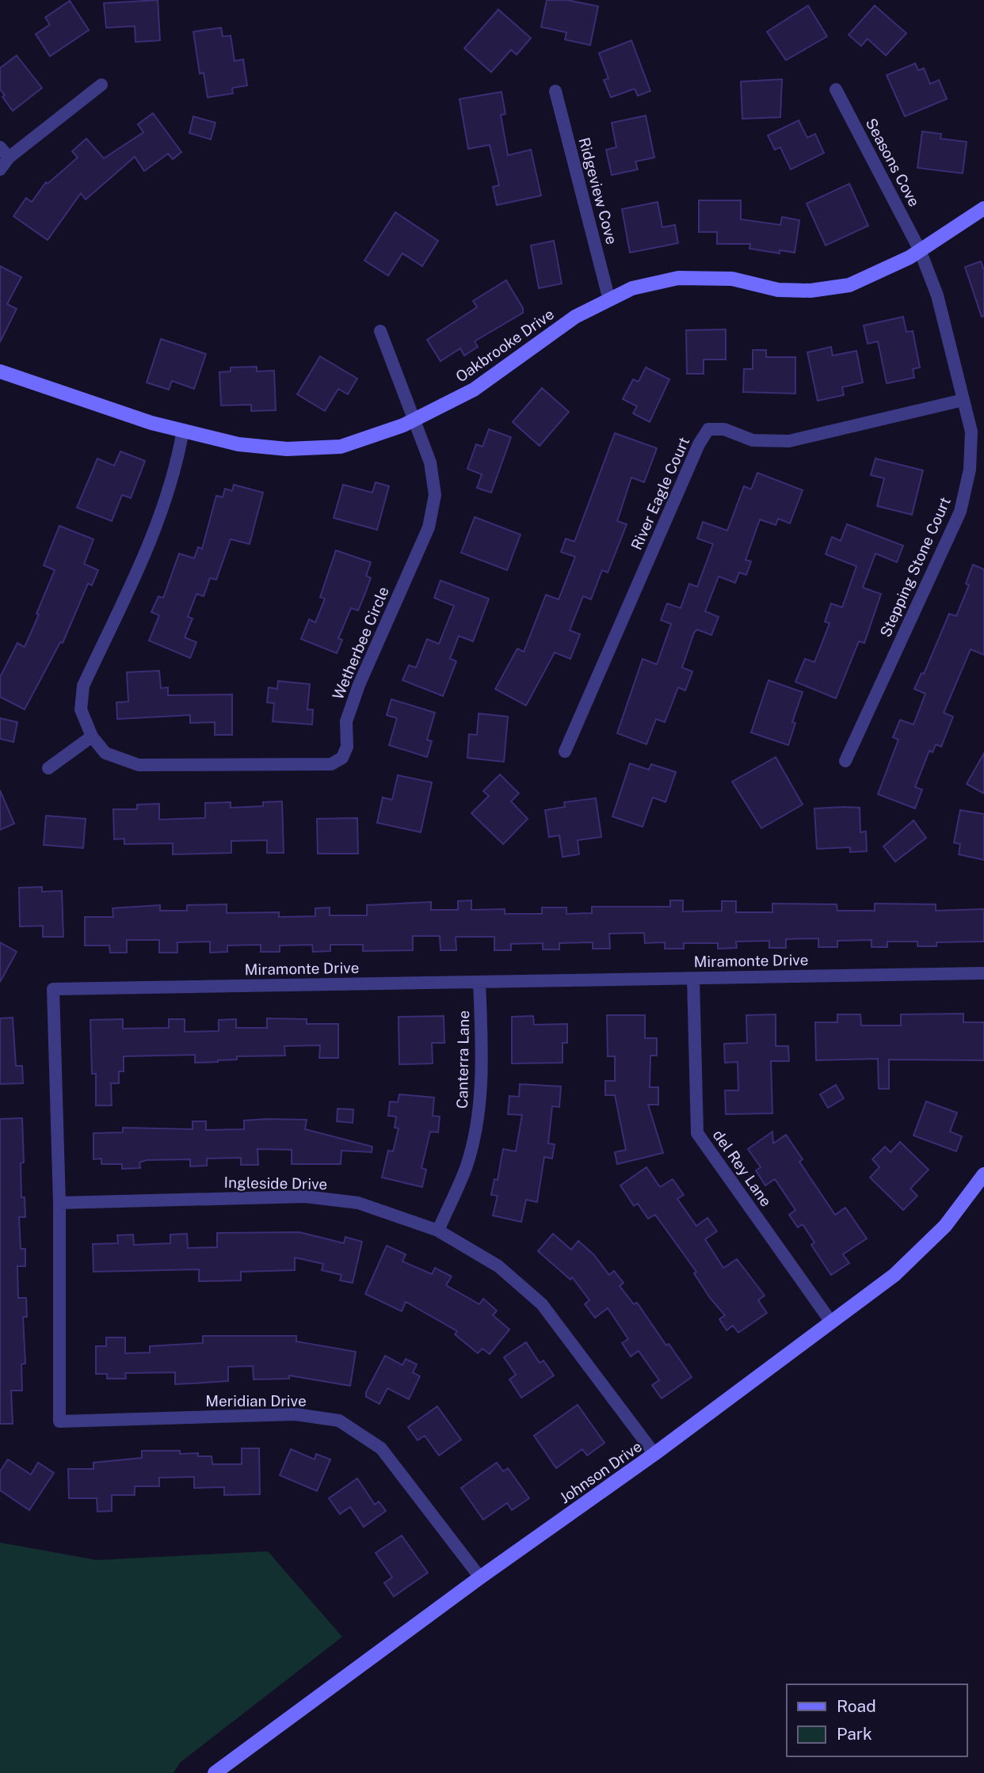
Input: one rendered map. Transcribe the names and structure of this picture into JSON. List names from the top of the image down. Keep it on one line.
{"streets":{"street":["Seasons Cove","Ridgeview Cove","Oakbrooke Drive","River Eagle Court","Stepping Stone Court","Wetherbee Circle","Miramonte Drive","Canterra Lane","del Rey Lane","Ingleside Drive","Meridian Drive","Johnson Drive"]},"crossings":[["Seasons Cove","Oakbrooke Drive"],["Seasons Cove","Stepping Stone Court"],["Ridgeview Cove","Oakbrooke Drive"],["Oakbrooke Drive","Stepping Stone Court"],["Oakbrooke Drive","Wetherbee Circle"],["River Eagle Court","Stepping Stone Court"],["Miramonte Drive","Canterra Lane"],["Miramonte Drive","del Rey Lane"],["Miramonte Drive","Ingleside Drive"],["Miramonte Drive","Meridian Drive"],["Canterra Lane","Ingleside Drive"],["del Rey Lane","Johnson Drive"],["Ingleside Drive","Johnson Drive"],["Meridian Drive","Johnson Drive"]],"legend":["Road","Park"]}
